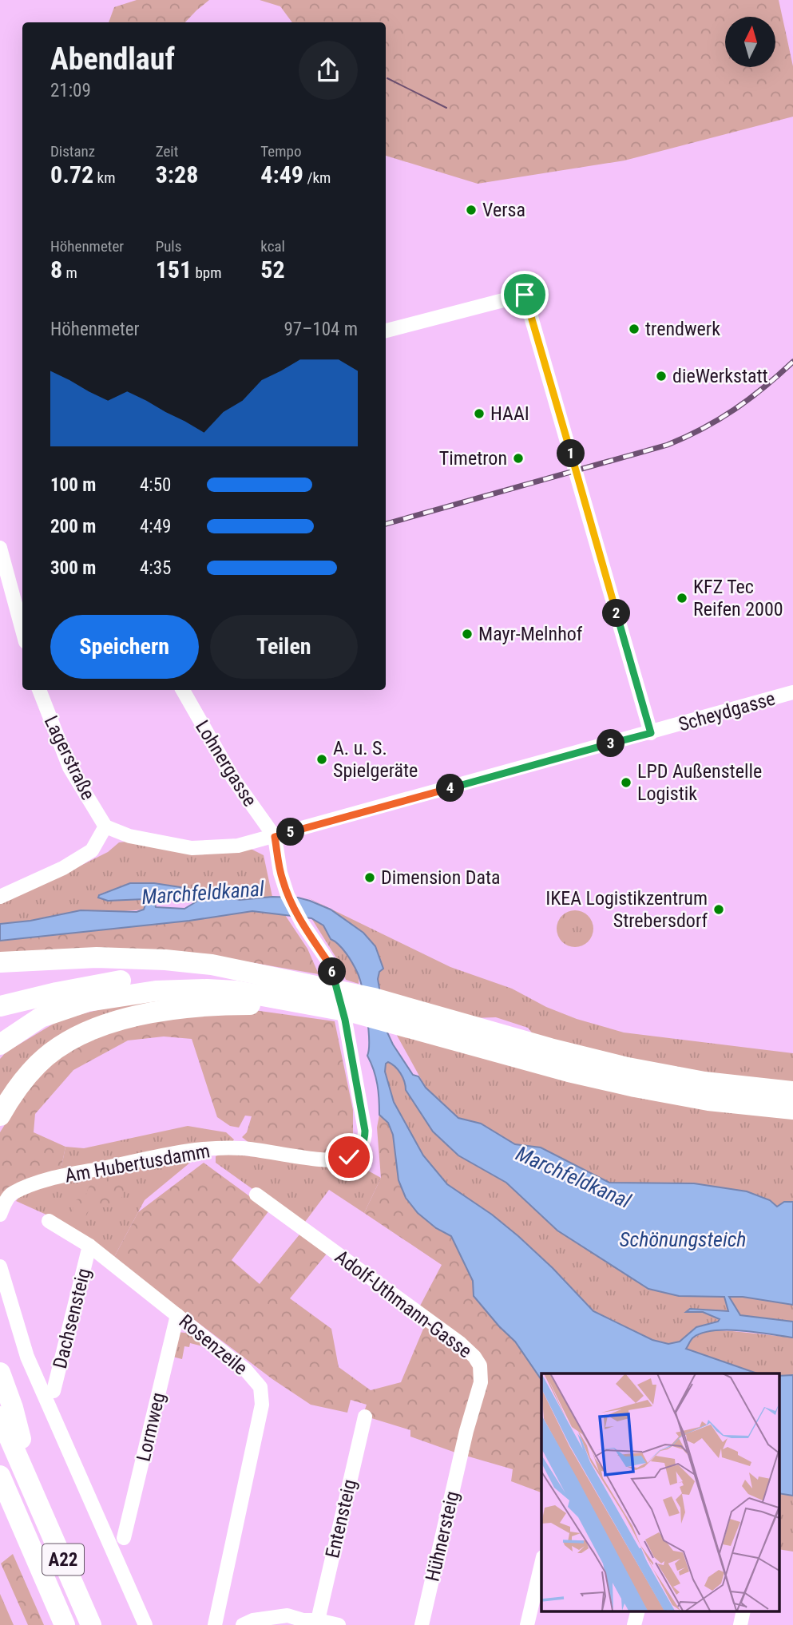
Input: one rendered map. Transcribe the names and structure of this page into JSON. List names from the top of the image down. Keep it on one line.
{"streets":{"highway":["A22"],"street":["Scheydgasse","Lagerstraße","Lohnergasse","Am Hubertusdamm","Adolf-Uthmann-Gasse","Dachsensteig","Rosenzeile","Lormweg","Entensteig","Hühnersteig"]},"crossings":[["Scheydgasse","Lagerstraße"],["Scheydgasse","Lohnergasse"],["Scheydgasse","Am Hubertusdamm"],["Lohnergasse","Am Hubertusdamm"],["Adolf-Uthmann-Gasse","Hühnersteig"],["Dachsensteig","Rosenzeile"],["Rosenzeile","Lormweg"]],"water":["Marchfeldkanal","Schönungsteich"],"places":["Versa","trendwerk","dieWerkstatt","HAAI","Timetron","KFZ Tec Reifen 2000","Mayr-Melnhof","A. u. S. Spielgeräte","LPD Außenstelle Logistik","Dimension Data","IKEA Logistikzentrum Strebersdorf"],"north":"top","page":{"heading":["Abendlauf","21:09"],"stats":[["Distanz","0.72 km"],["Zeit","3:28"],["Tempo","4:49 /km"],["Höhenmeter","8 m"],["Puls","151 bpm"],["kcal","52"]],"chart":["Höhenmeter","97–104 m"],"pins":["1","2","3","4","5","6"],"list":[{"name":"100 m","note":"4:50"},{"name":"200 m","note":"4:49"},{"name":"300 m","note":"4:35"}],"buttons":["Speichern","Teilen"]}}
